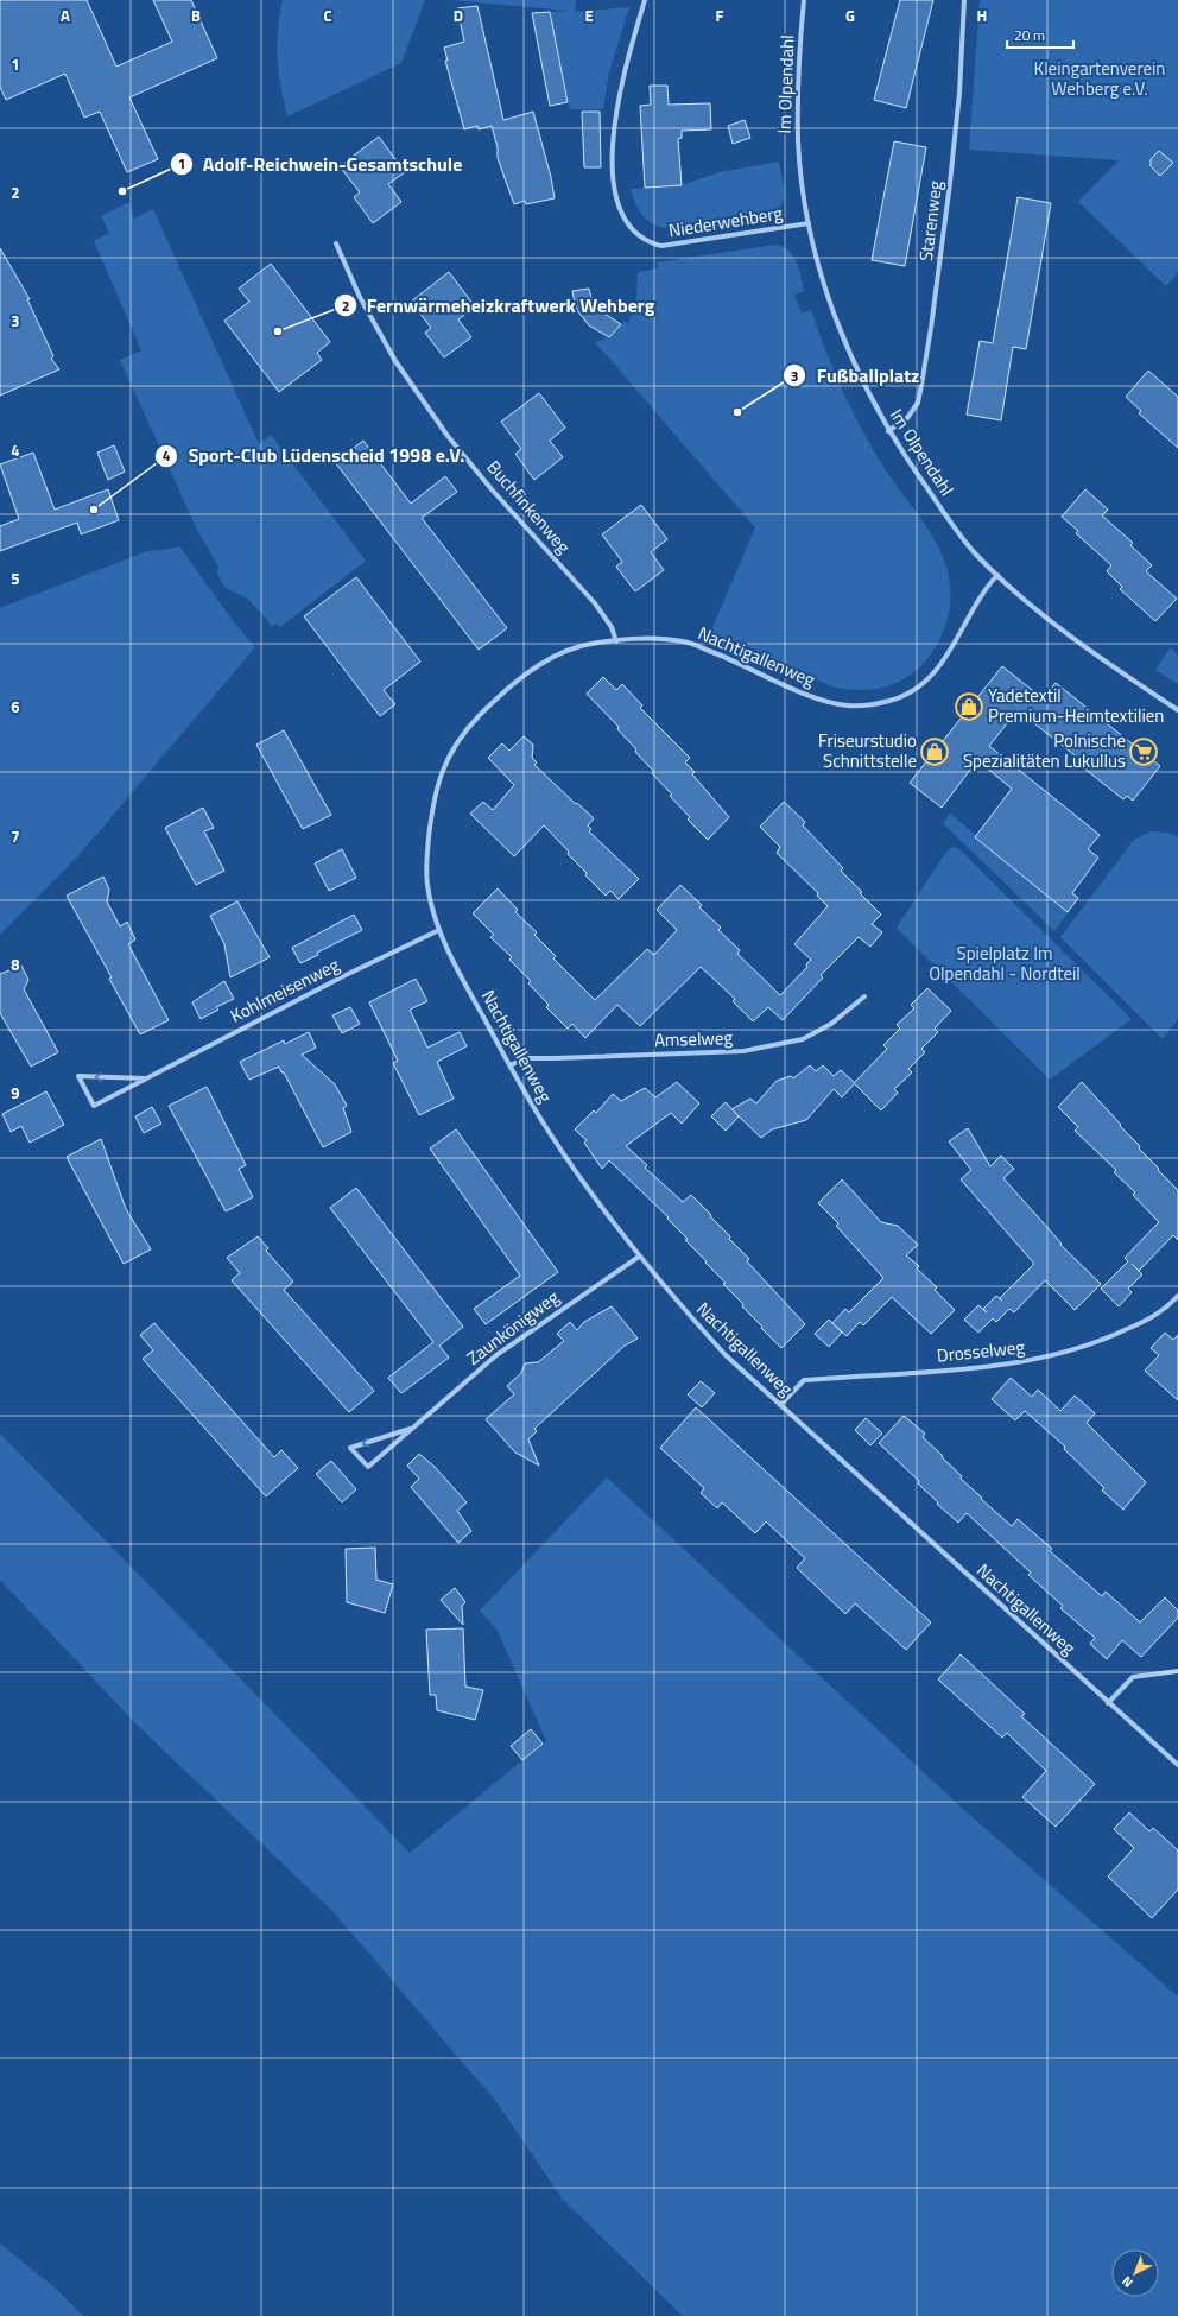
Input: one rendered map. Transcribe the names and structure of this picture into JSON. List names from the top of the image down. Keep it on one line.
{"streets":{"street":["Im Olpendahl","Starenweg","Niederwehberg","Buchfinkenweg","Nachtigallenweg","Kohlmeisenweg","Amselweg","Zaunkönigweg","Drosselweg"]},"crossings":[["Im Olpendahl","Starenweg"],["Im Olpendahl","Niederwehberg"],["Im Olpendahl","Nachtigallenweg"],["Buchfinkenweg","Nachtigallenweg"],["Nachtigallenweg","Kohlmeisenweg"],["Nachtigallenweg","Amselweg"],["Nachtigallenweg","Zaunkönigweg"],["Nachtigallenweg","Drosselweg"]],"parks":["Kleingartenverein Wehberg e.V.","Spielplatz Im Olpendahl - Nordteil"],"places":{"other":["Adolf-Reichwein-Gesamtschule","Fernwärmeheizkraftwerk Wehberg","Fußballplatz","Sport-Club Lüdenscheid 1998 e.V."],"shop":["Yadetextil Premium-Heimtextilien","Friseurstudio Schnittstelle"],"supermarket":["Polnische Spezialitäten Lukullus"]},"scale_bar":"20 m","north":"bottom left","grid":{"columns":["A","B","C","D","E","F","G","H"],"rows":["1","2","3","4","5","6","7","8","9"]}}
